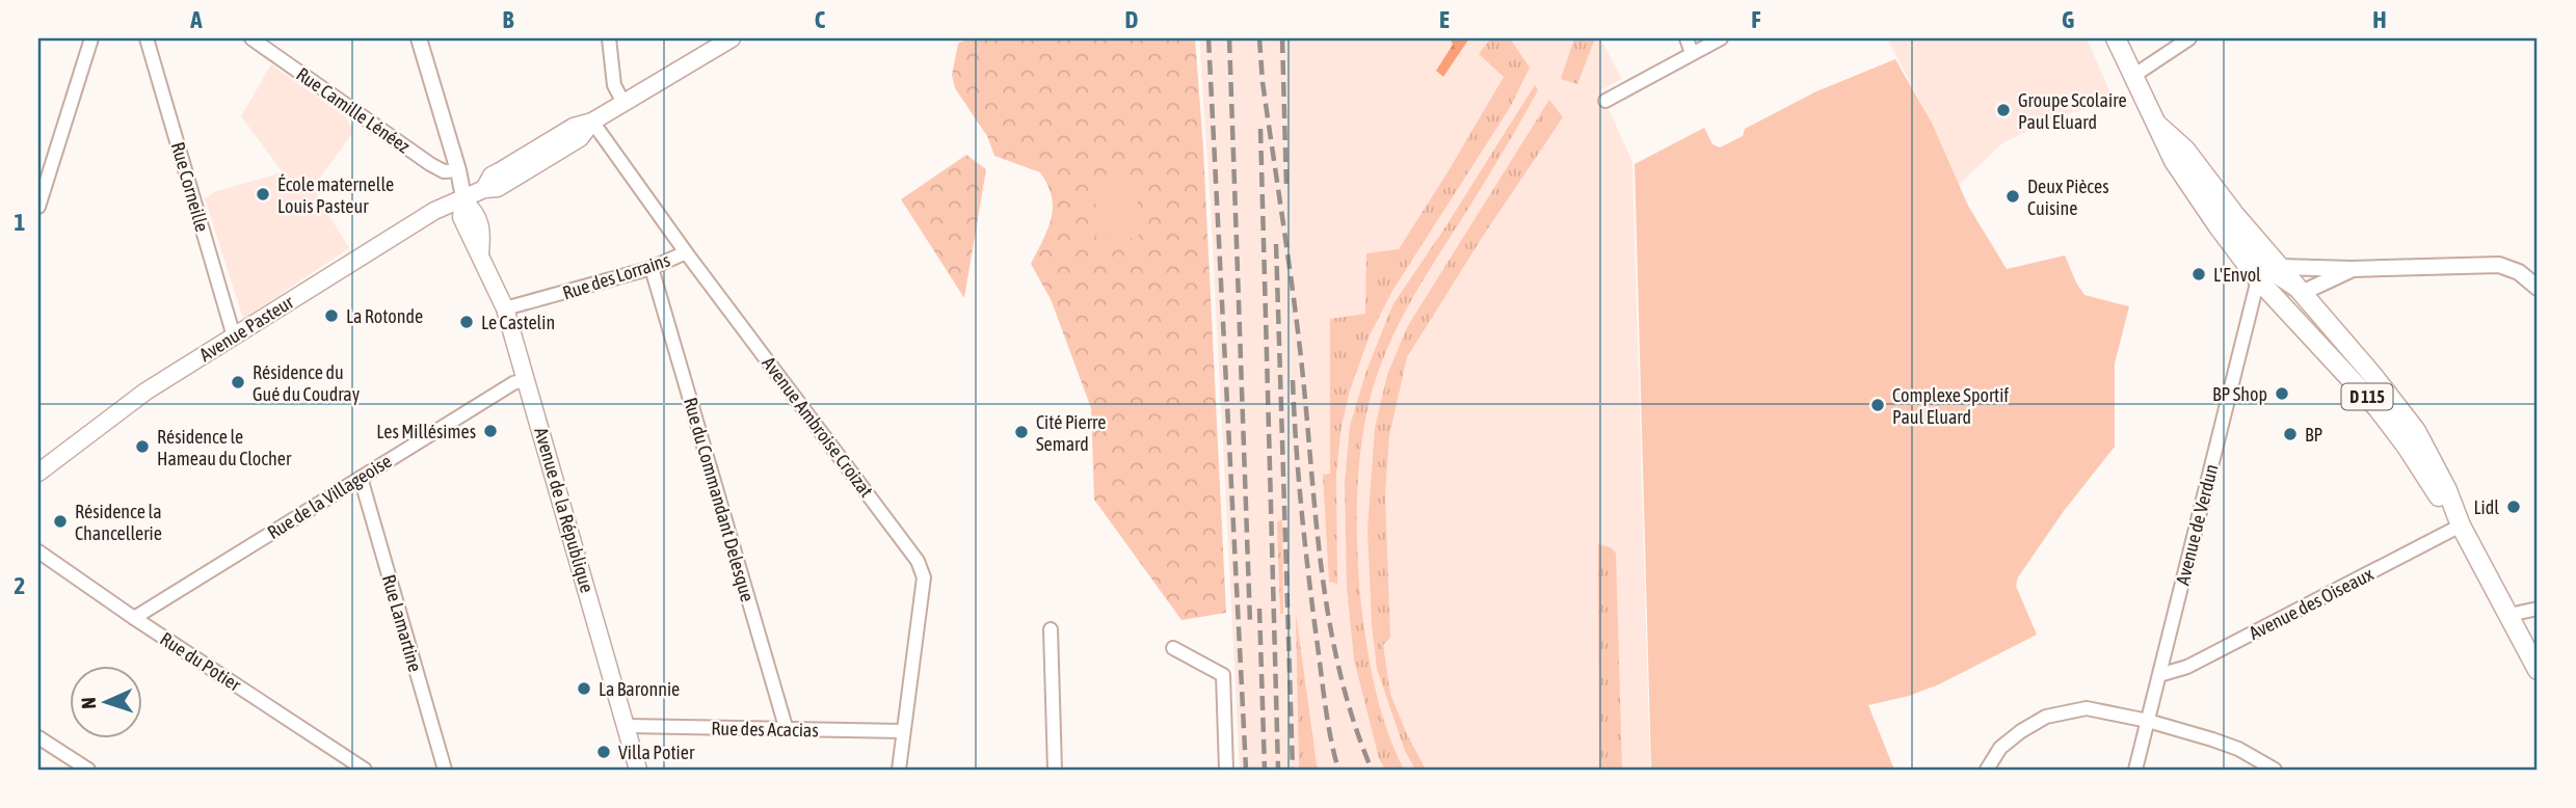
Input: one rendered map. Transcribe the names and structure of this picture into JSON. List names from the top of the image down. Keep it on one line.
{"streets":{"main road":["Avenue Pasteur","D 115","Avenue de la République"],"street":["Rue Camille Lénéez","Rue Corneille","Rue des Lorrains","Avenue Ambroise Croizat","Rue de la Villageoise","Rue du Commandant Delesque","Avenue de Verdun","Avenue des Oiseaux","Rue Lamartine","Rue du Potier","Rue des Acacias"]},"crossings":[["Rue Corneille","Avenue Pasteur"],["Rue des Lorrains","Avenue Ambroise Croizat"],["Rue des Lorrains","Rue du Commandant Delesque"],["Rue des Lorrains","Avenue de la République"],["Avenue Pasteur","Avenue Ambroise Croizat"],["Avenue Pasteur","Avenue de la République"],["D 115","Avenue de Verdun"],["D 115","Avenue des Oiseaux"],["Avenue Ambroise Croizat","Rue des Acacias"],["Rue de la Villageoise","Avenue de la République"],["Rue de la Villageoise","Rue Lamartine"],["Rue de la Villageoise","Rue du Potier"],["Rue du Commandant Delesque","Rue des Acacias"],["Avenue de la République","Rue des Acacias"],["Avenue de Verdun","Avenue des Oiseaux"]],"places":["Groupe Scolaire Paul Eluard","École maternelle Louis Pasteur","Deux Pièces Cuisine","L'Envol","La Rotonde","Le Castelin","Résidence du Gué du Coudray","BP Shop","Complexe Sportif Paul Eluard","Les Millésimes","Cité Pierre Semard","BP","Résidence le Hameau du Clocher","Lidl","Résidence la Chancellerie","La Baronnie","Villa Potier"],"north":"left","grid":{"columns":["A","B","C","D","E","F","G","H"],"rows":["1","2"]}}
